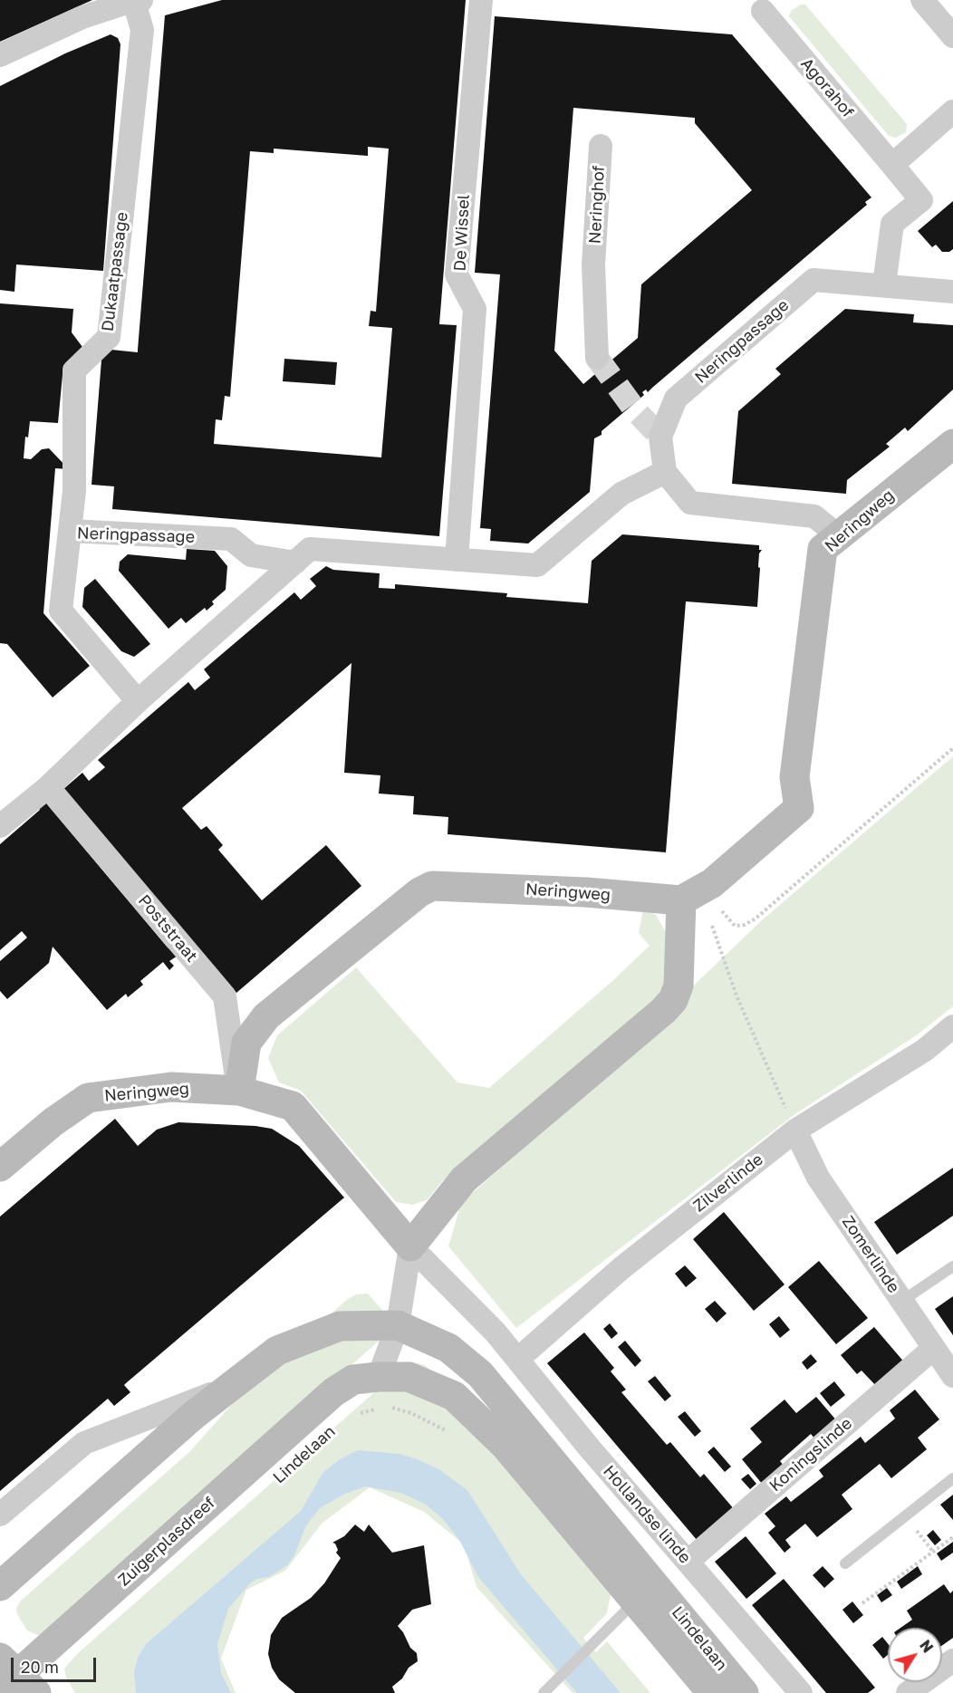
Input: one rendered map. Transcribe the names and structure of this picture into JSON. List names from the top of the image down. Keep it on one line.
{"streets":{"street":["Agorahof","Neringhof","De Wissel","Dukaatpassage","Neringpassage","Neringweg","Poststraat","Zilverlinde","Zomerlinde","Lindelaan","Koningslinde","Hollandse linde","Zuigerplasdreef"]},"crossings":[["Agorahof","Neringpassage"],["Dukaatpassage","Neringpassage"],["Neringweg","Poststraat"],["Zilverlinde","Zomerlinde"],["Zilverlinde","Hollandse linde"],["Zomerlinde","Koningslinde"],["Lindelaan","Zuigerplasdreef"],["Koningslinde","Hollandse linde"]],"scale_bar":"20 m","north":"top right"}
